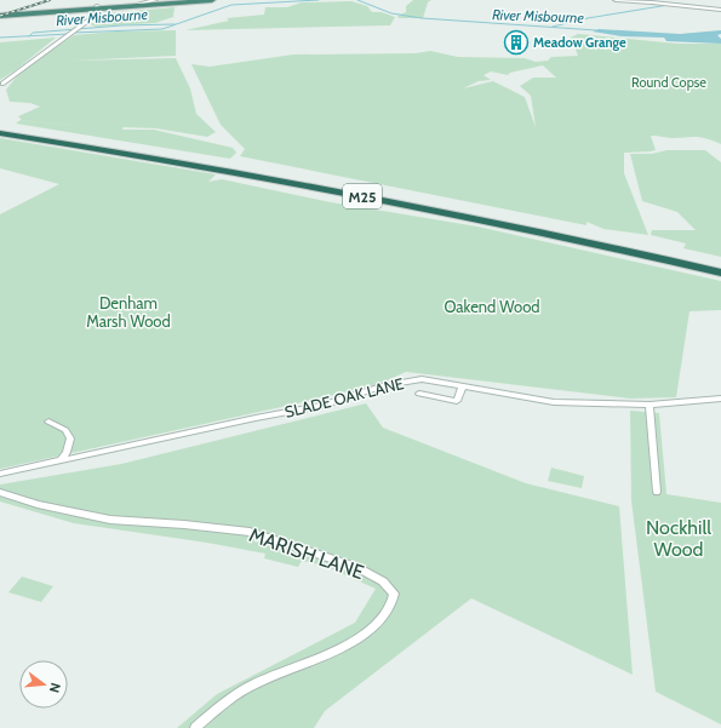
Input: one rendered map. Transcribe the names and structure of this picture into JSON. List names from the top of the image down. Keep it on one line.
{"streets":{"highway":["M25"],"street":["SLADE OAK LANE","MARISH LANE"]},"water":["River Misbourne"],"parks":["Round Copse","Denham Marsh Wood","Oakend Wood","Nockhill Wood"],"places":{"building":["Meadow Grange"]},"north":"right"}
